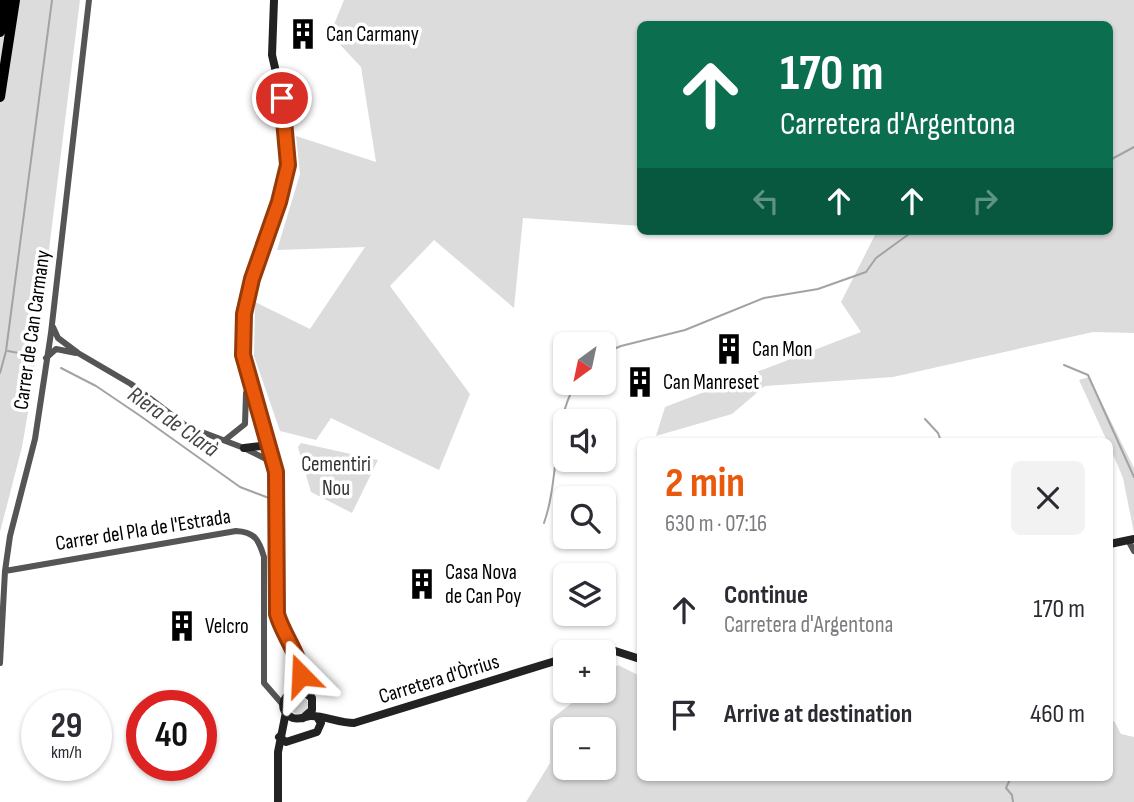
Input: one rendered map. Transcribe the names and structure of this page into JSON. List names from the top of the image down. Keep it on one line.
{"streets":{"street":["Carrer de Can Carmany","Carrer del Pla de l'Estrada","Carretera d'Òrrius"]},"crossings":[["Carrer de Can Carmany","Carrer del Pla de l'Estrada"]],"water":["Riera de Clarà"],"parks":["Cementiri Nou"],"places":{"building":["Can Carmany","Can Mon","Can Manreset","Casa Nova de Can Poy","Velcro"]},"north":"bottom left","page":{"turn":["170 m","Carretera d'Argentona"],"map_buttons":["+","−"],"heading":["2 min","630 m · 07:16"],"list":[{"name":"Continue","note":"Carretera d'Argentona","value":"170 m"},{"name":"Arrive at destination","value":"460 m"}],"speed":"29 km/h","limit":"40"}}
